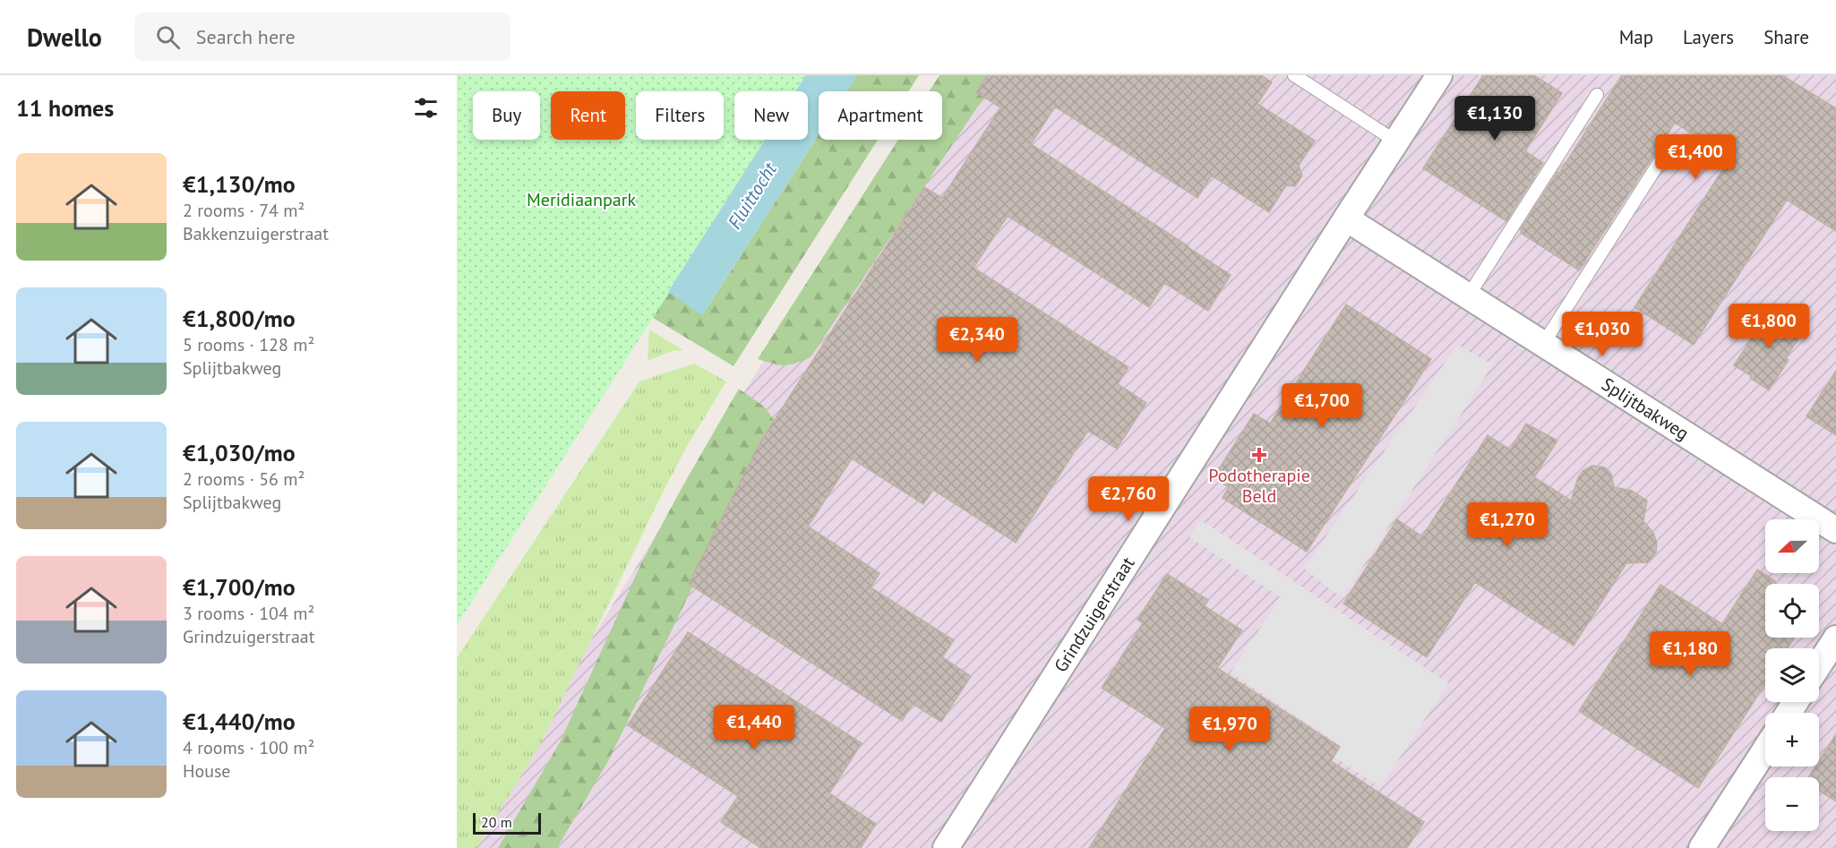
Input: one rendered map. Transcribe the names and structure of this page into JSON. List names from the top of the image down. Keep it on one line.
{"streets":{"street":["Splijtbakweg","Grindzuigerstraat"]},"crossings":[["Splijtbakweg","Grindzuigerstraat"]],"water":["Fluittocht"],"parks":["Meridiaanpark"],"places":{"health":["Podotherapie Beld"]},"scale_bar":"20 m","north":"left","page":{"header":"Dwello","search":"Search here","nav":["Map","Layers","Share"],"heading":"11 homes","chip":["Buy","Rent","Filters","New","Apartment"],"price":["€1,130","€1,400","€1,800","€1,030","€2,340","€1,700","€2,760","€1,270","€1,180","€1,440","€1,970"],"list":[{"name":"€1,130/mo","note":"2 rooms · 74 m² · Bakkenzuigerstraat"},{"name":"€1,800/mo","note":"5 rooms · 128 m² · Splijtbakweg"},{"name":"€1,030/mo","note":"2 rooms · 56 m² · Splijtbakweg"},{"name":"€1,700/mo","note":"3 rooms · 104 m² · Grindzuigerstraat"},{"name":"€1,440/mo","note":"4 rooms · 100 m² · House"}],"map_buttons":["+","−"],"scale":"20 m"}}
